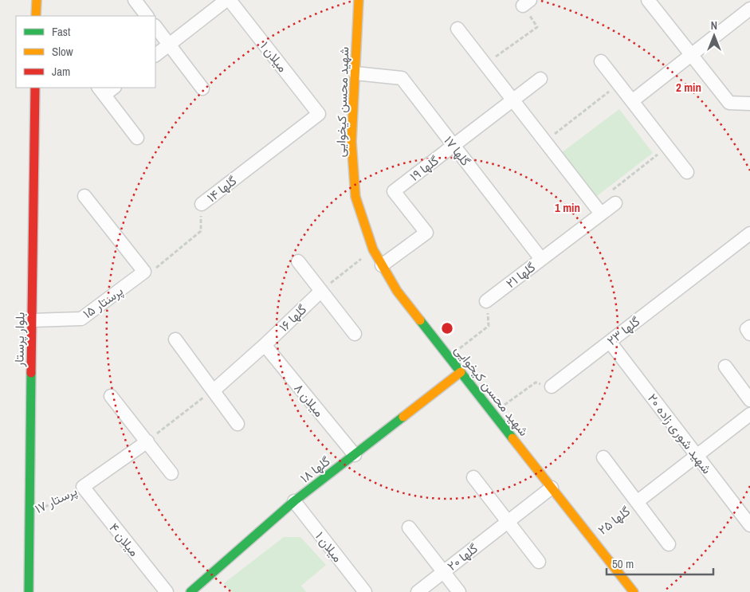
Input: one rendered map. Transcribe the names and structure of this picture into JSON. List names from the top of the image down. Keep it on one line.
{"streets":{"street":["میلان ۱","شهید محسن کیخوایی","گلها ۱۷","گلها ۱۹","گلها ۱۴","گلها ۲۱","پرستار ۱۵","گلها ۱۶","گلها ۲۳","بلوار پرستار","میلان ۸","شهید شوری زاده ۲۰","گلها ۱۸","میلان ۴","گلها ۲۰"],"path":["پرستار ۱۷","گلها ۲۵"]},"crossings":[["میلان ۱","گلها ۱۴"],["میلان ۱","گلها ۱۸"],["شهید محسن کیخوایی","گلها ۱۷"],["شهید محسن کیخوایی","گلها ۱۹"],["شهید محسن کیخوایی","گلها ۱۸"],["شهید محسن کیخوایی","گلها ۲۵"],["شهید محسن کیخوایی","گلها ۲۰"],["گلها ۱۷","گلها ۱۹"],["گلها ۱۷","گلها ۲۱"],["گلها ۱۴","پرستار ۱۵"],["پرستار ۱۵","بلوار پرستار"],["گلها ۱۶","میلان ۸"],["گلها ۲۳","شهید شوری زاده ۲۰"],["بلوار پرستار","پرستار ۱۷"],["میلان ۸","گلها ۱۸"],["پرستار ۱۷","میلان ۴"]],"legend":["Fast","Slow","Jam"],"scale_bar":"50 m","north":"top","rings":["2 min","1 min"]}
